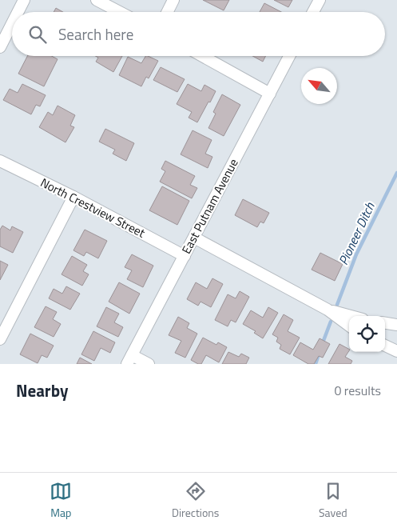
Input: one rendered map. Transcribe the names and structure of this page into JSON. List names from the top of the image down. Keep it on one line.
{"streets":{"street":["East Putnam Avenue","North Crestview Street"]},"crossings":[["East Putnam Avenue","North Crestview Street"]],"water":["Pioneer Ditch"],"north":"top left","page":{"search":"Search here","heading":["Nearby","0 results"],"nav":["Map","Directions","Saved"]}}
